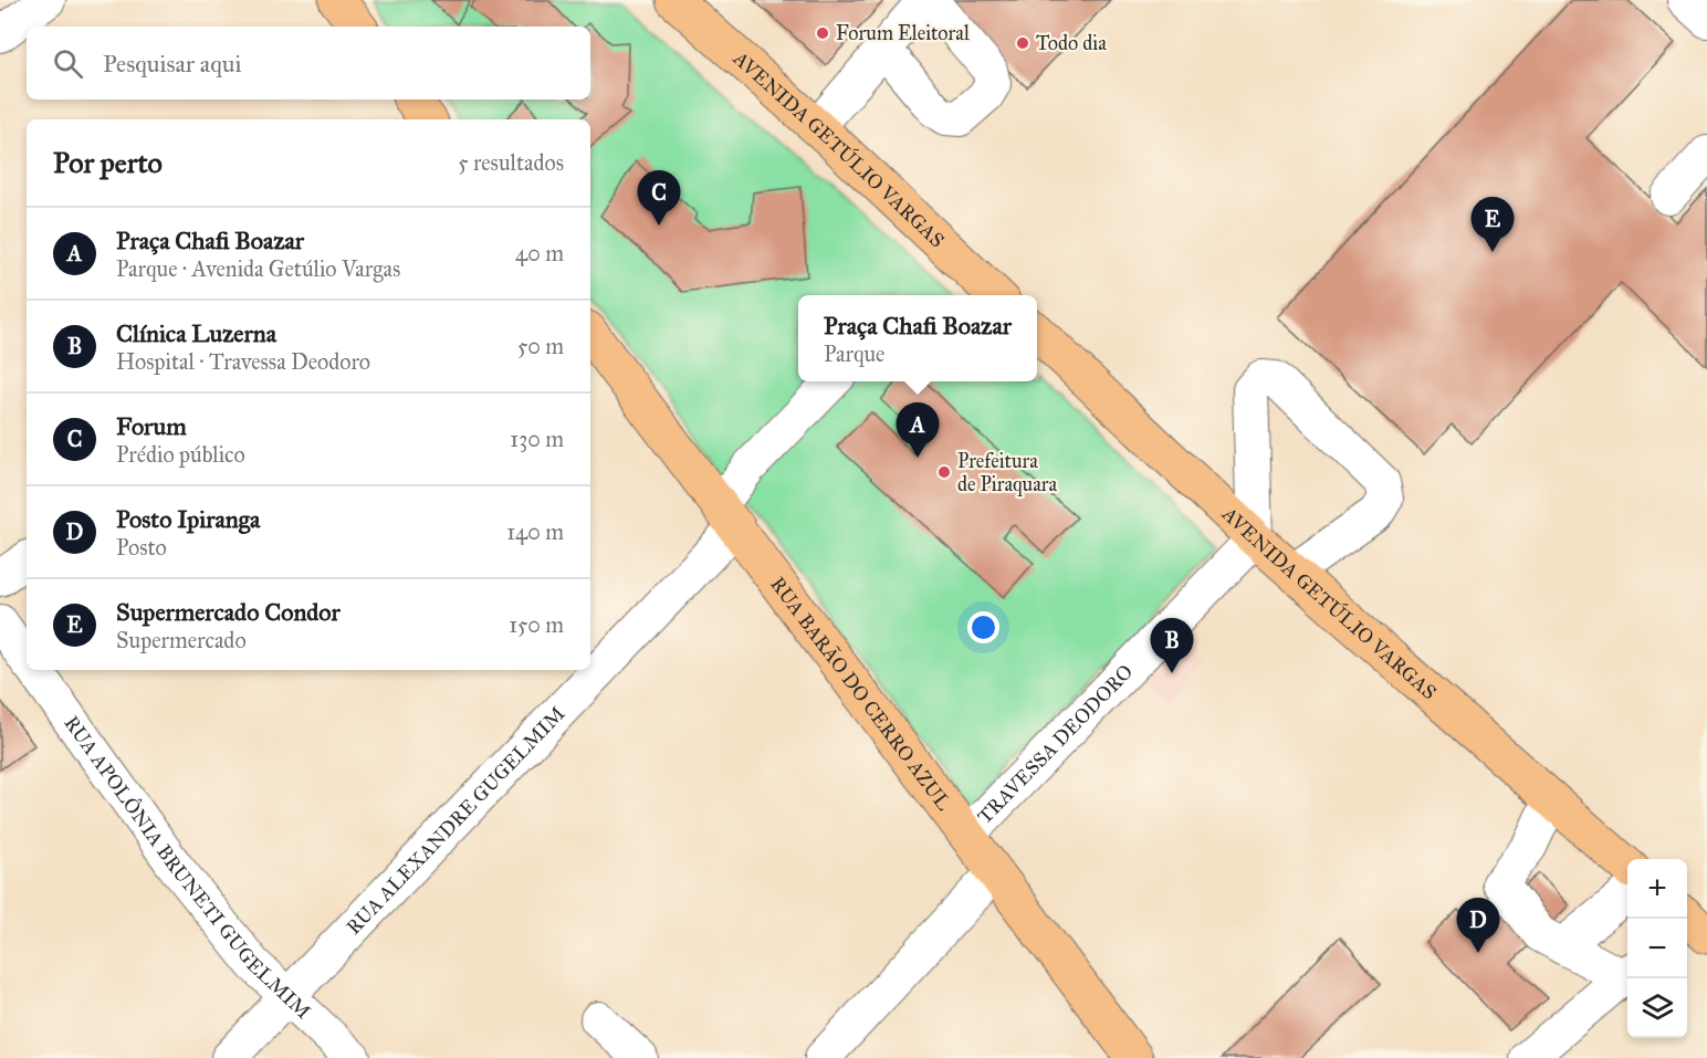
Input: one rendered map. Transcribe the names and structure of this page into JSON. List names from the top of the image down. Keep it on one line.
{"streets":{"main road":["AVENIDA GETÚLIO VARGAS","RUA BARÃO DO CERRO AZUL"],"street":["TRAVESSA DEODORO","RUA ALEXANDRE GUGELMIM","RUA APOLÔNIA BRUNETI GUGELMIM"]},"crossings":[["AVENIDA GETÚLIO VARGAS","TRAVESSA DEODORO"],["RUA BARÃO DO CERRO AZUL","TRAVESSA DEODORO"],["RUA BARÃO DO CERRO AZUL","RUA ALEXANDRE GUGELMIM"],["RUA ALEXANDRE GUGELMIM","RUA APOLÔNIA BRUNETI GUGELMIM"]],"places":["Forum Eleitoral","Todo dia","Prefeitura de Piraquara"],"page":{"search":"Pesquisar aqui","heading":["Por perto","5 resultados"],"pins":["C","E","A","B","D"],"list":[{"mark":"A","name":"Praça Chafi Boazar","note":"Parque · Avenida Getúlio Vargas","value":"40 m"},{"mark":"B","name":"Clínica Luzerna","note":"Hospital · Travessa Deodoro","value":"50 m"},{"mark":"C","name":"Forum","note":"Prédio público","value":"130 m"},{"mark":"D","name":"Posto Ipiranga","note":"Posto","value":"140 m"},{"mark":"E","name":"Supermercado Condor","note":"Supermercado","value":"150 m"}],"popup":["Praça Chafi Boazar","Parque"],"map_buttons":["+","−"]}}
